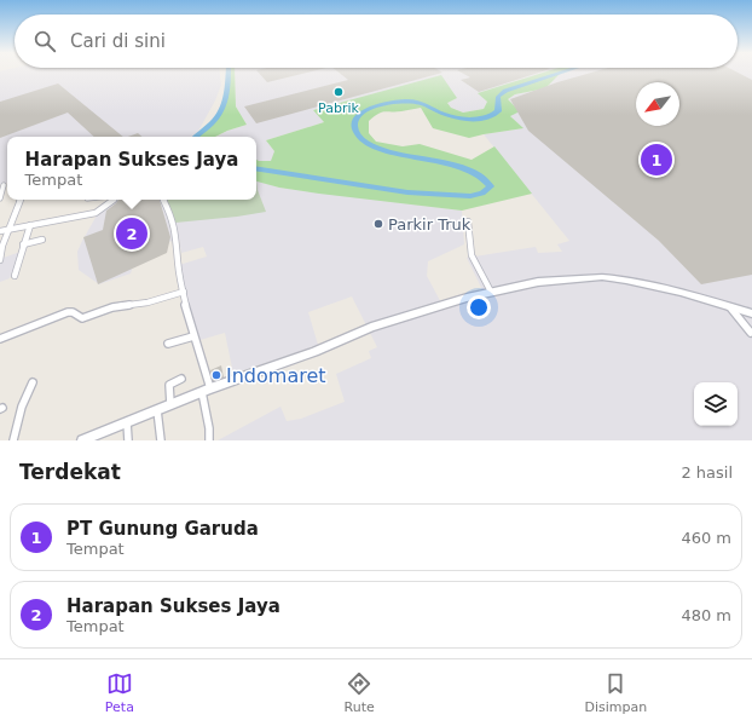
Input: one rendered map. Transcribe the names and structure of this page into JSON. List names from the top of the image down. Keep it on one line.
{"places":["Pabrik","Parkir Truk","Indomaret"],"north":"bottom left","page":{"search":"Cari di sini","popup":["Harapan Sukses Jaya","Tempat"],"pins":["1","2"],"heading":["Terdekat","2 hasil"],"list":[{"mark":"1","name":"PT Gunung Garuda","note":"Tempat","value":"460 m"},{"mark":"2","name":"Harapan Sukses Jaya","note":"Tempat","value":"480 m"}],"nav":["Peta","Rute","Disimpan"]}}
